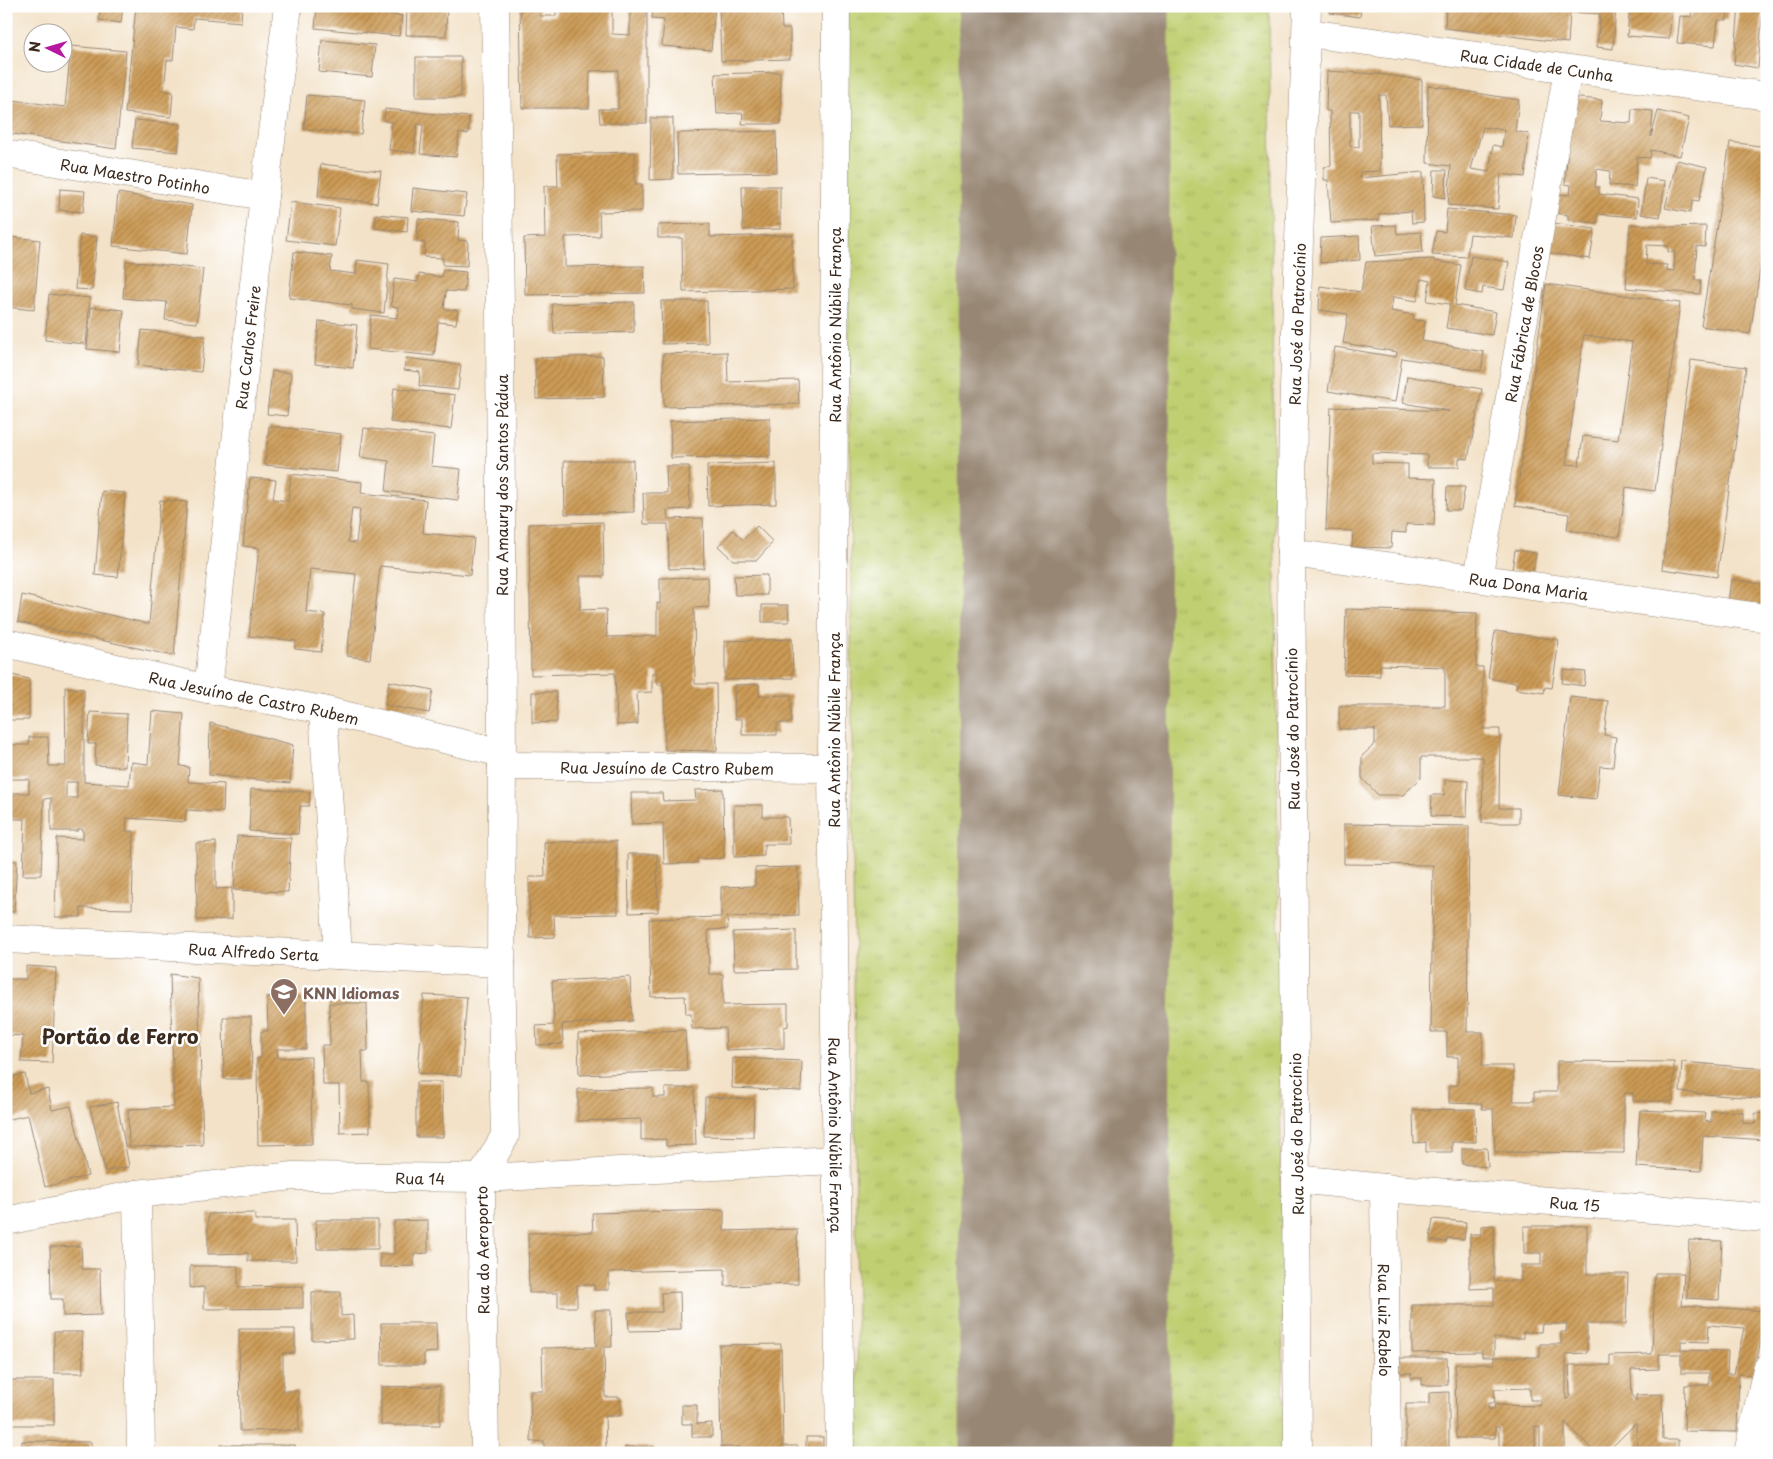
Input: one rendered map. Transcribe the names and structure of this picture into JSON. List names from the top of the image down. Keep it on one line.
{"streets":{"street":["Rua Cidade de Cunha","Rua Maestro Potinho","Rua José do Patrocínio","Rua Fábrica de Blocos","Rua Antônio Núbile França","Rua Carlos Freire","Rua Amaury dos Santos Pádua","Rua Dona Maria","Rua Jesuíno de Castro Rubem","Rua Alfredo Serta","Rua 14","Rua 15","Rua do Aeroporto","Rua Luiz Rabelo"]},"crossings":[["Rua Cidade de Cunha","Rua José do Patrocínio"],["Rua Cidade de Cunha","Rua Fábrica de Blocos"],["Rua Maestro Potinho","Rua Carlos Freire"],["Rua José do Patrocínio","Rua Dona Maria"],["Rua José do Patrocínio","Rua 15"],["Rua Fábrica de Blocos","Rua Dona Maria"],["Rua Antônio Núbile França","Rua Jesuíno de Castro Rubem"],["Rua Antônio Núbile França","Rua 14"],["Rua Carlos Freire","Rua Jesuíno de Castro Rubem"],["Rua Amaury dos Santos Pádua","Rua Jesuíno de Castro Rubem"],["Rua Amaury dos Santos Pádua","Rua Alfredo Serta"],["Rua Amaury dos Santos Pádua","Rua do Aeroporto"],["Rua Alfredo Serta","Rua do Aeroporto"],["Rua 14","Rua do Aeroporto"],["Rua 15","Rua Luiz Rabelo"]],"districts":["Portão de Ferro"],"places":{"school or university":["KNN Idiomas"]},"north":"left"}
